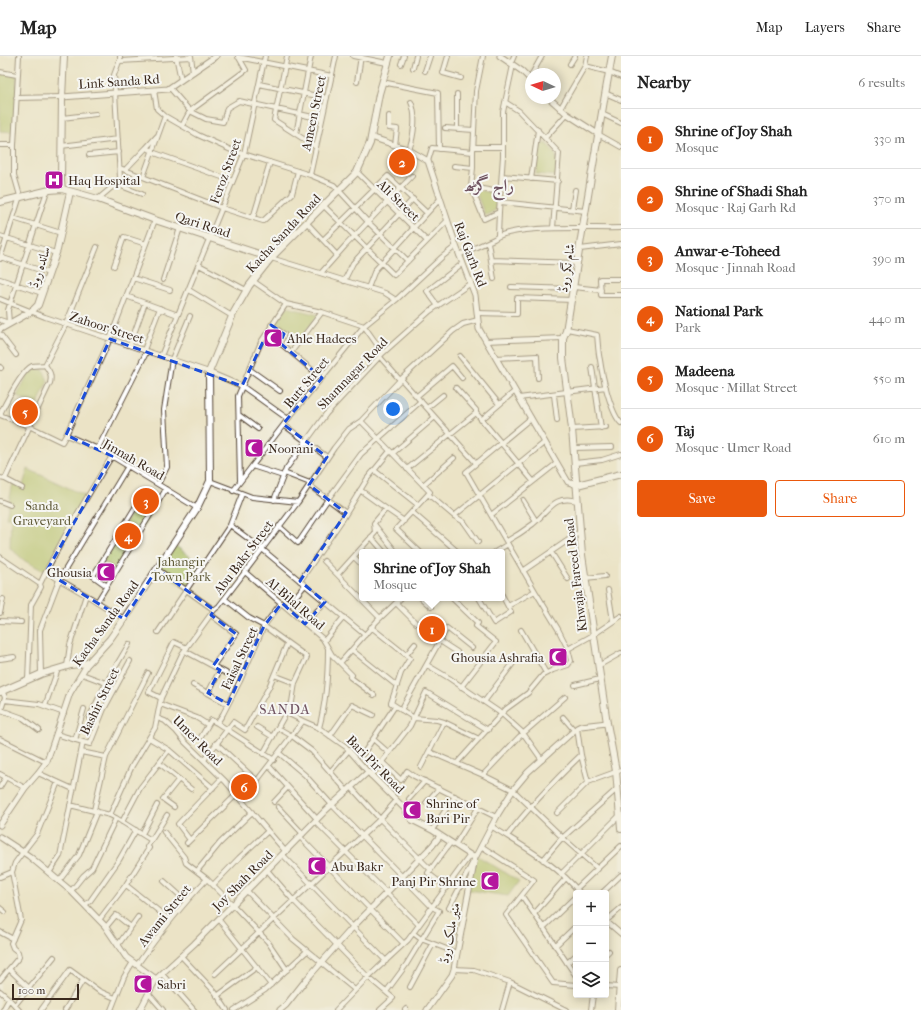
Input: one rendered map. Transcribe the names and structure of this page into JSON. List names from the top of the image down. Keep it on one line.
{"streets":{"main road":["Qari Road","Kacha Sanda Road","ساندہ روڈ","شام نگر روڈ","Khwaja Fareed Road"],"street":["Link Sanda Rd","Ameen Street","Feroz Street","Ali Street","Raj Garh Rd","Zahoor Street","Shamnagar Road","Butt Street","Jinnah Road","Abu Bakr Street","Al-Bilal Road","Faisal Street","Bashir Street","Umer Road","Bari Pir Road","Joy Shah Road","Awami Street","منیر ملک روڈ"]},"crossings":[["Feroz Street","Qari Road"],["Feroz Street","Zahoor Street"],["Ali Street","Kacha Sanda Road"],["Qari Road","Kacha Sanda Road"],["Qari Road","ساندہ روڈ"],["Qari Road","Butt Street"],["Kacha Sanda Road","Zahoor Street"],["Kacha Sanda Road","Jinnah Road"],["Raj Garh Rd","شام نگر روڈ"],["Raj Garh Rd","Shamnagar Road"],["Raj Garh Rd","Butt Street"],["Raj Garh Rd","Abu Bakr Street"],["Raj Garh Rd","Khwaja Fareed Road"],["ساندہ روڈ","Zahoor Street"],["شام نگر روڈ","Khwaja Fareed Road"],["Zahoor Street","Butt Street"],["Abu Bakr Street","Al-Bilal Road"],["Abu Bakr Street","Umer Road"],["Al-Bilal Road","Faisal Street"],["Umer Road","Joy Shah Road"],["Bari Pir Road","Joy Shah Road"],["Bari Pir Road","منیر ملک روڈ"]],"districts":["راج گڑھ","SANDA"],"parks":["Sanda Graveyard","Jahangir Town Park"],"places":{"hospital":["Haq Hospital"],"mosque":["Ahle Hadees","Noorani","Ghousia","Ghousia Ashrafia","Shrine of Bari Pir","Abu Bakr","Panj Pir Shrine","Sabri"]},"scale_bar":"100 m","north":"left","page":{"header":"Map","nav":["Map","Layers","Share"],"heading":["Nearby","6 results"],"list":[{"mark":"1","name":"Shrine of Joy Shah","note":"Mosque","value":"330 m"},{"mark":"2","name":"Shrine of Shadi Shah","note":"Mosque · Raj Garh Rd","value":"370 m"},{"mark":"3","name":"Anwar-e-Toheed","note":"Mosque · Jinnah Road","value":"390 m"},{"mark":"4","name":"National Park","note":"Park","value":"440 m"},{"mark":"5","name":"Madeena","note":"Mosque · Millat Street","value":"550 m"},{"mark":"6","name":"Taj","note":"Mosque · Umer Road","value":"610 m"}],"pins":["2","5","3","4","1","6"],"buttons":["Save","Share"],"popup":["Shrine of Joy Shah","Mosque"],"map_buttons":["+","−"],"scale":"100 m"}}
